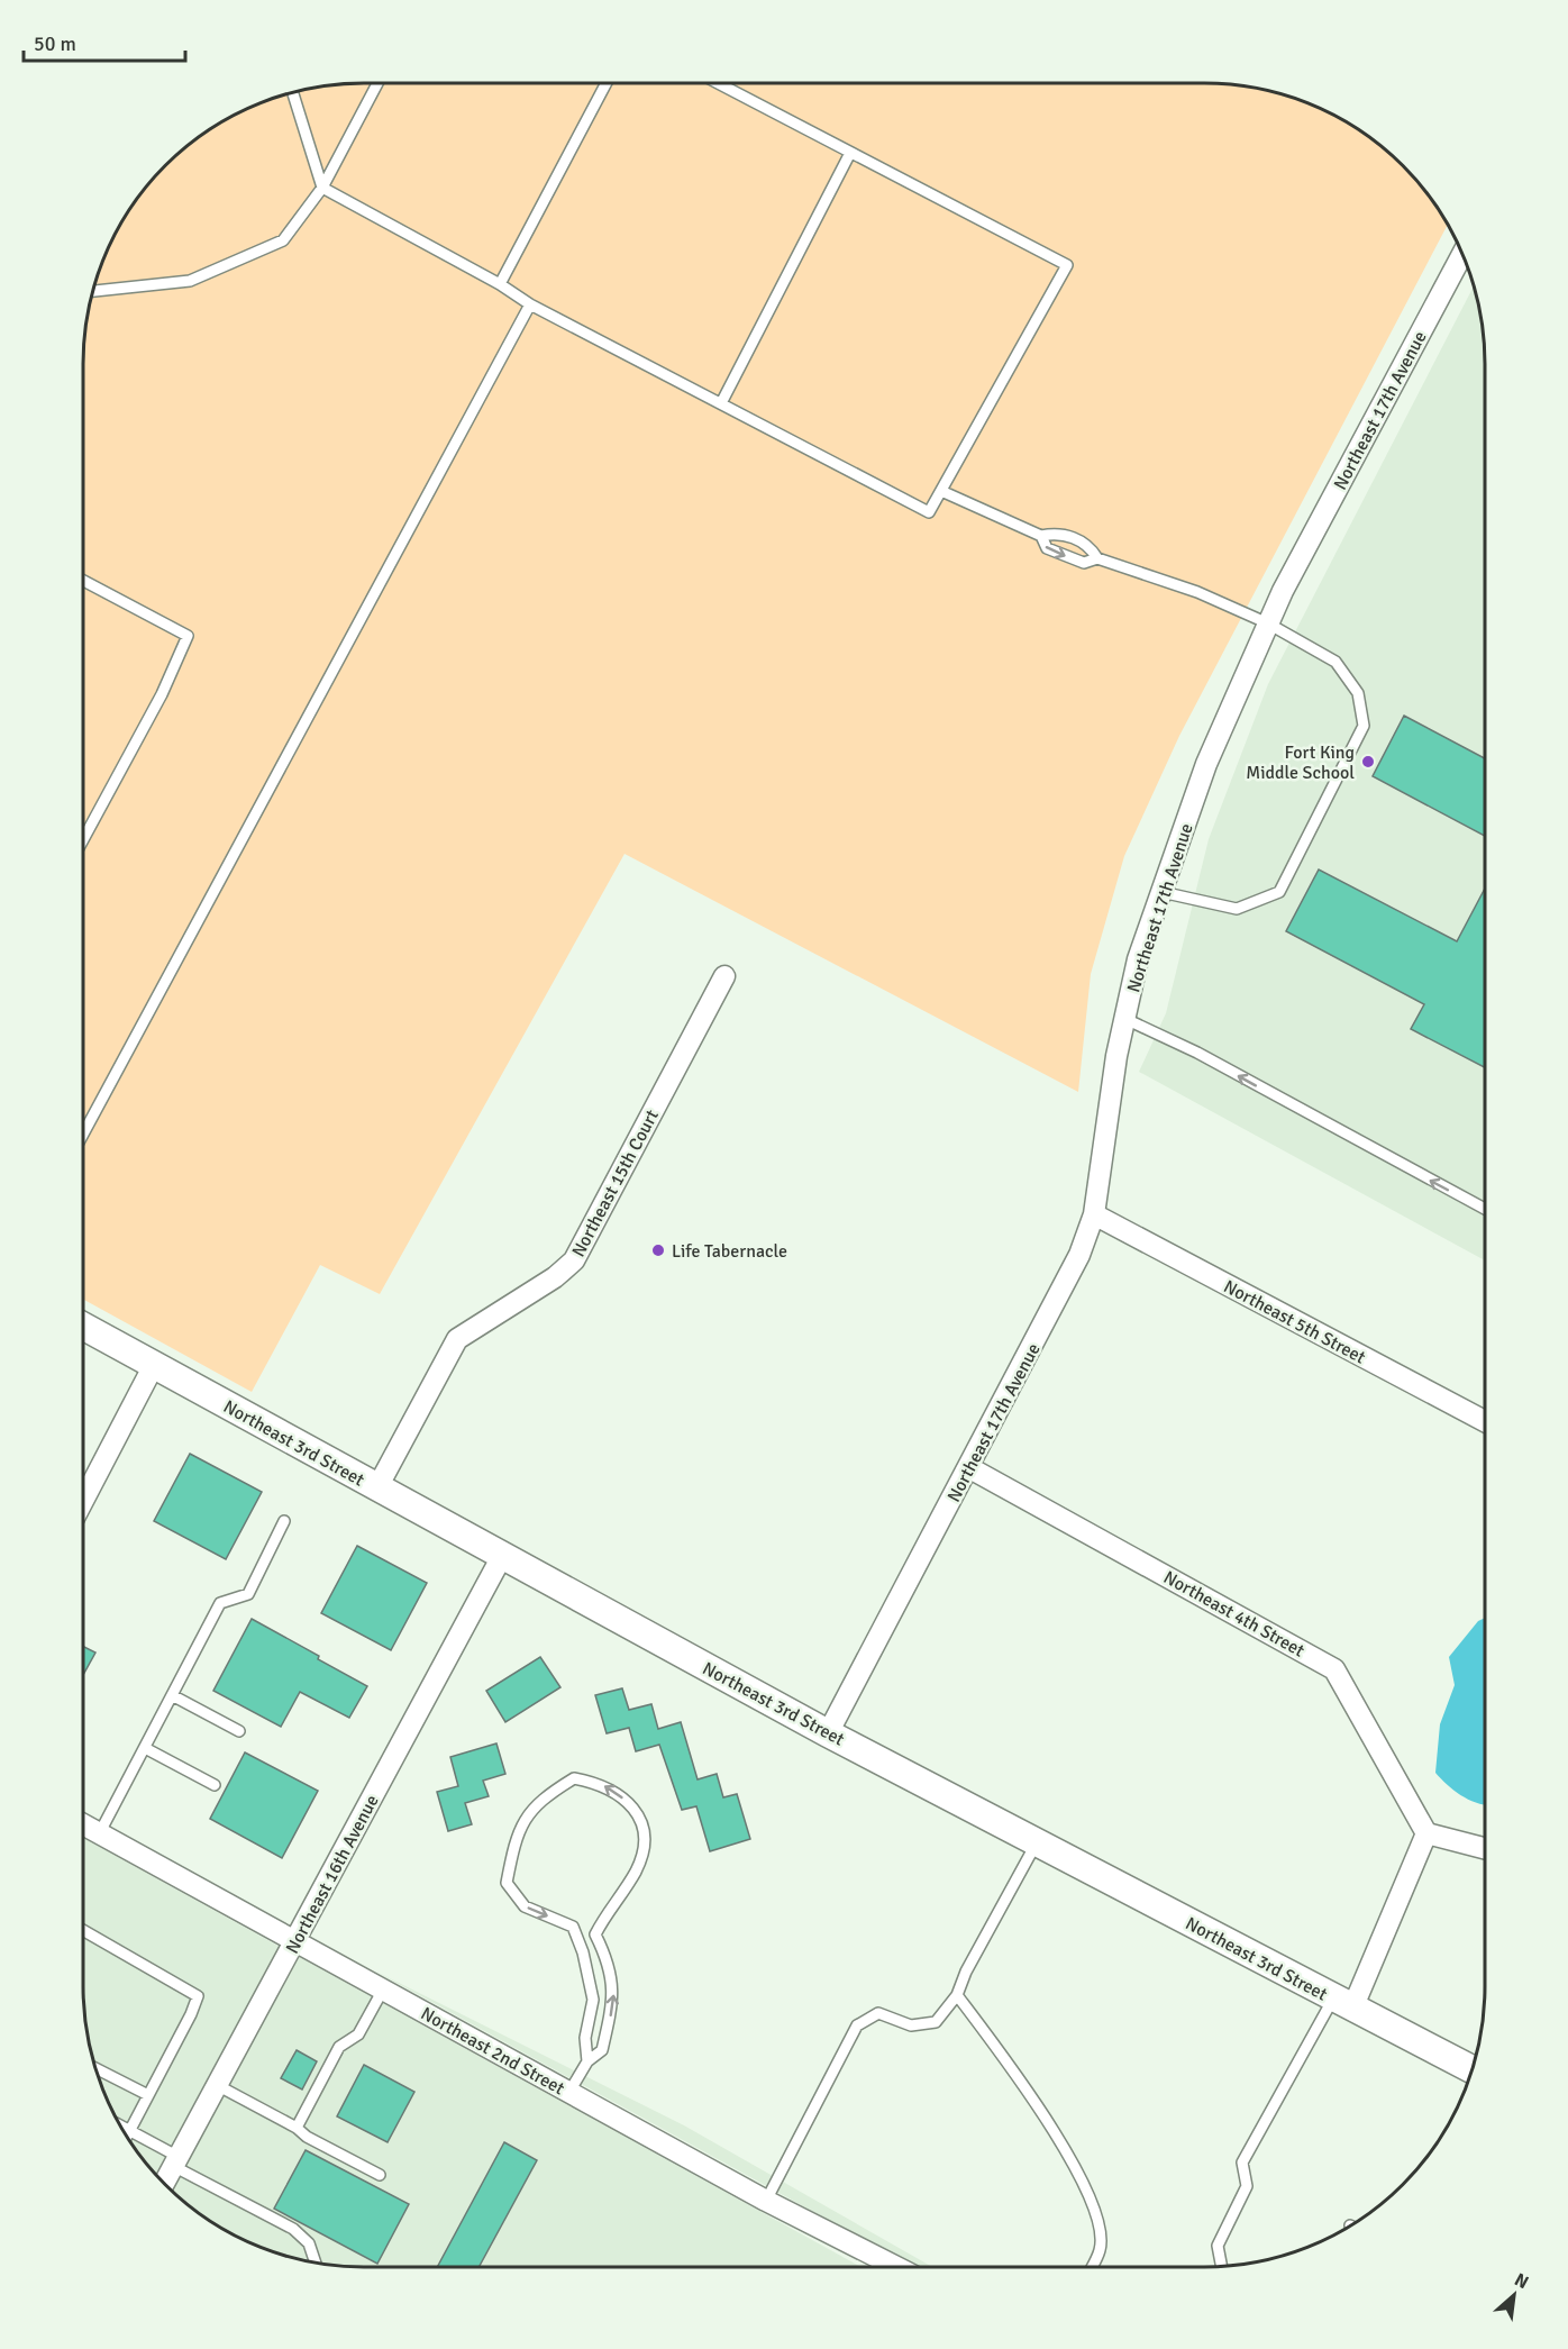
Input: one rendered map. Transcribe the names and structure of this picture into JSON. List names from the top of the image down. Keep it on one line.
{"streets":{"street":["Northeast 17th Avenue","Northeast 15th Court","Northeast 5th Street","Northeast 3rd Street","Northeast 4th Street","Northeast 16th Avenue","Northeast 2nd Street"]},"crossings":[["Northeast 17th Avenue","Northeast 5th Street"],["Northeast 17th Avenue","Northeast 3rd Street"],["Northeast 17th Avenue","Northeast 4th Street"],["Northeast 15th Court","Northeast 3rd Street"],["Northeast 3rd Street","Northeast 16th Avenue"],["Northeast 16th Avenue","Northeast 2nd Street"]],"places":["Fort King Middle School","Life Tabernacle"],"scale_bar":"50 m","north":"top right"}
